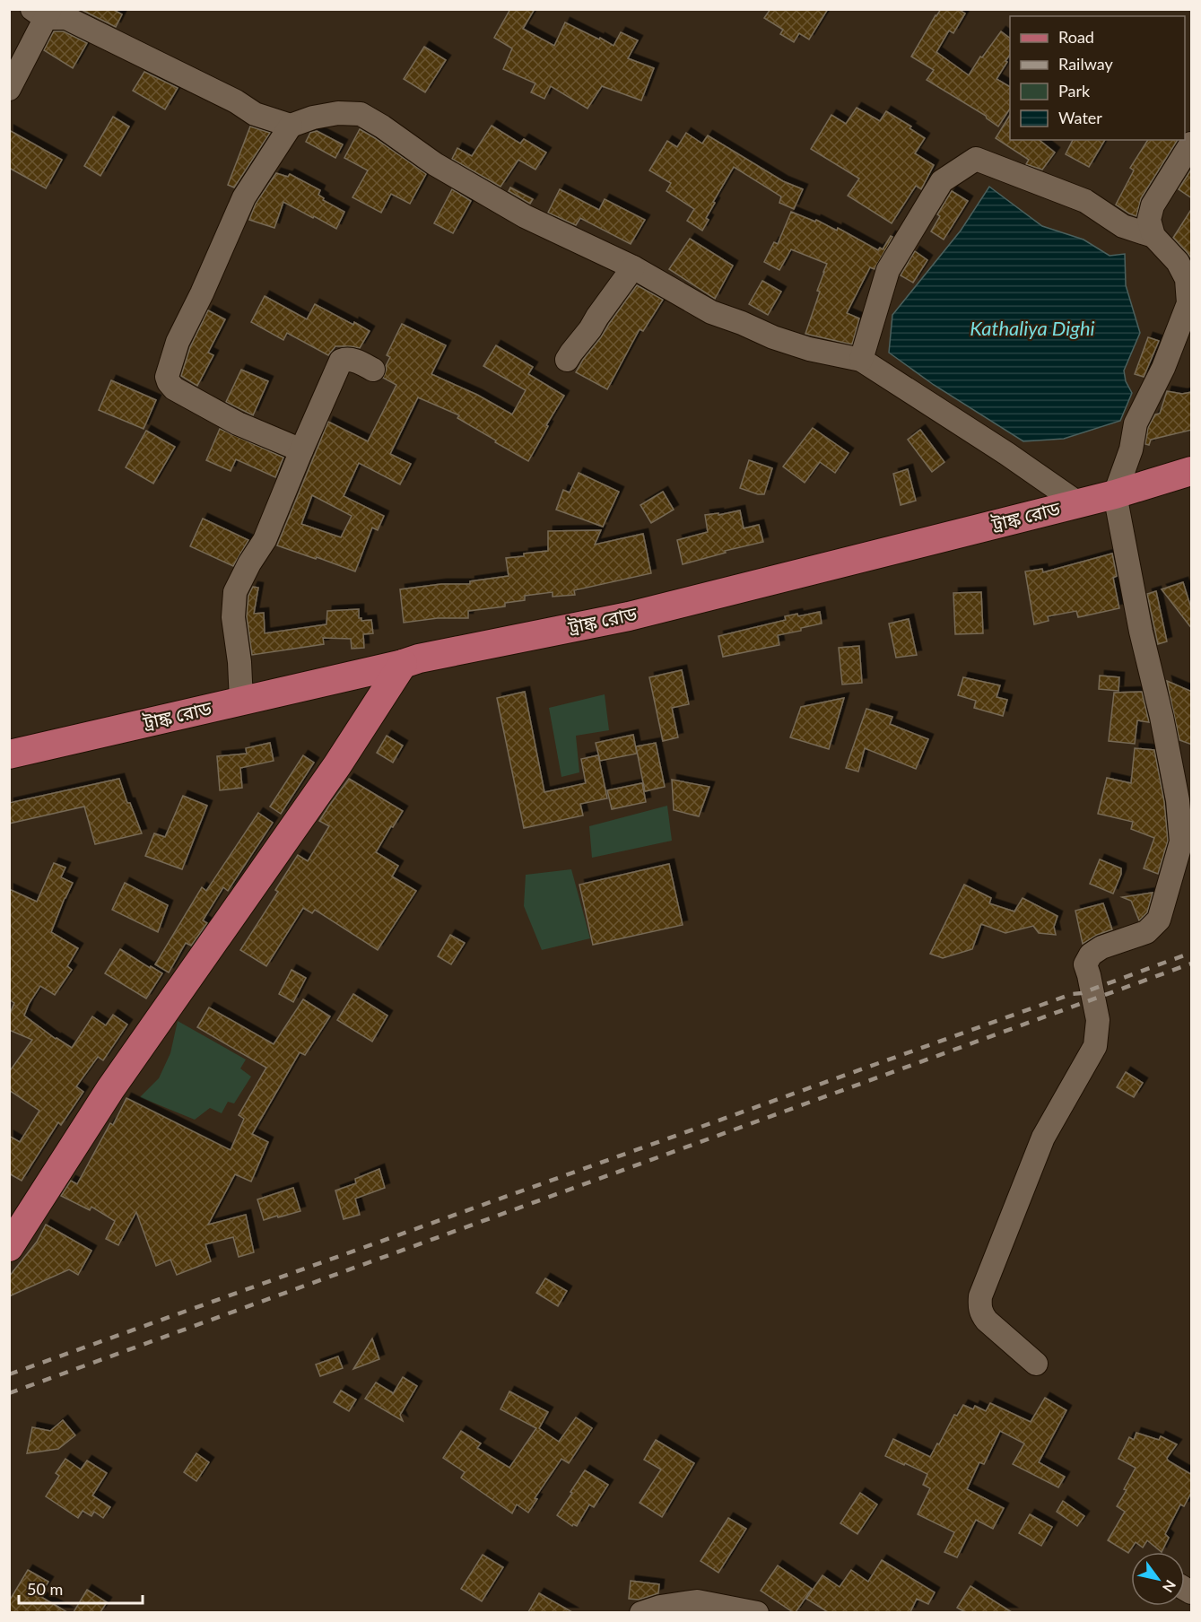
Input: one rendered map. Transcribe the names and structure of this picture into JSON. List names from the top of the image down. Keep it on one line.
{"streets":{"main road":["ট্রাঙ্ক রোড"]},"water":["Kathaliya Dighi"],"legend":["Road","Railway","Park","Water"],"scale_bar":"50 m","north":"bottom right"}
